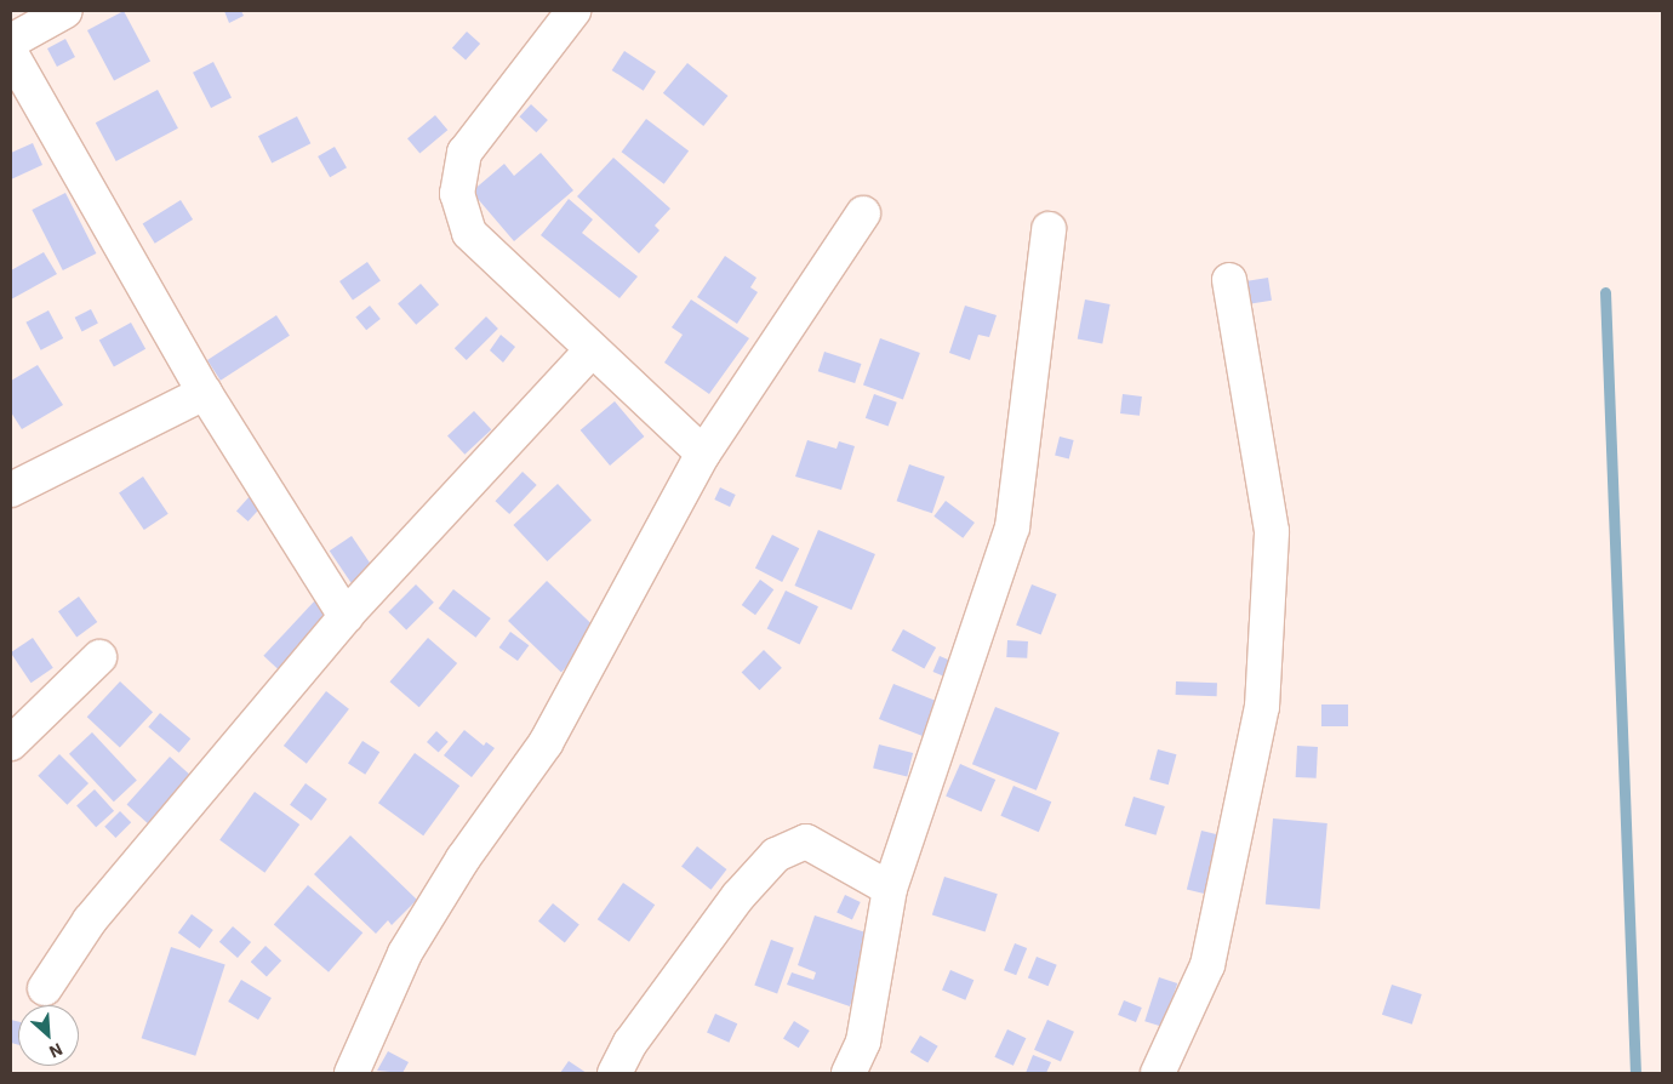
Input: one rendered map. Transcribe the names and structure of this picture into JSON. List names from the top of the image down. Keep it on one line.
{"north":"bottom right"}
